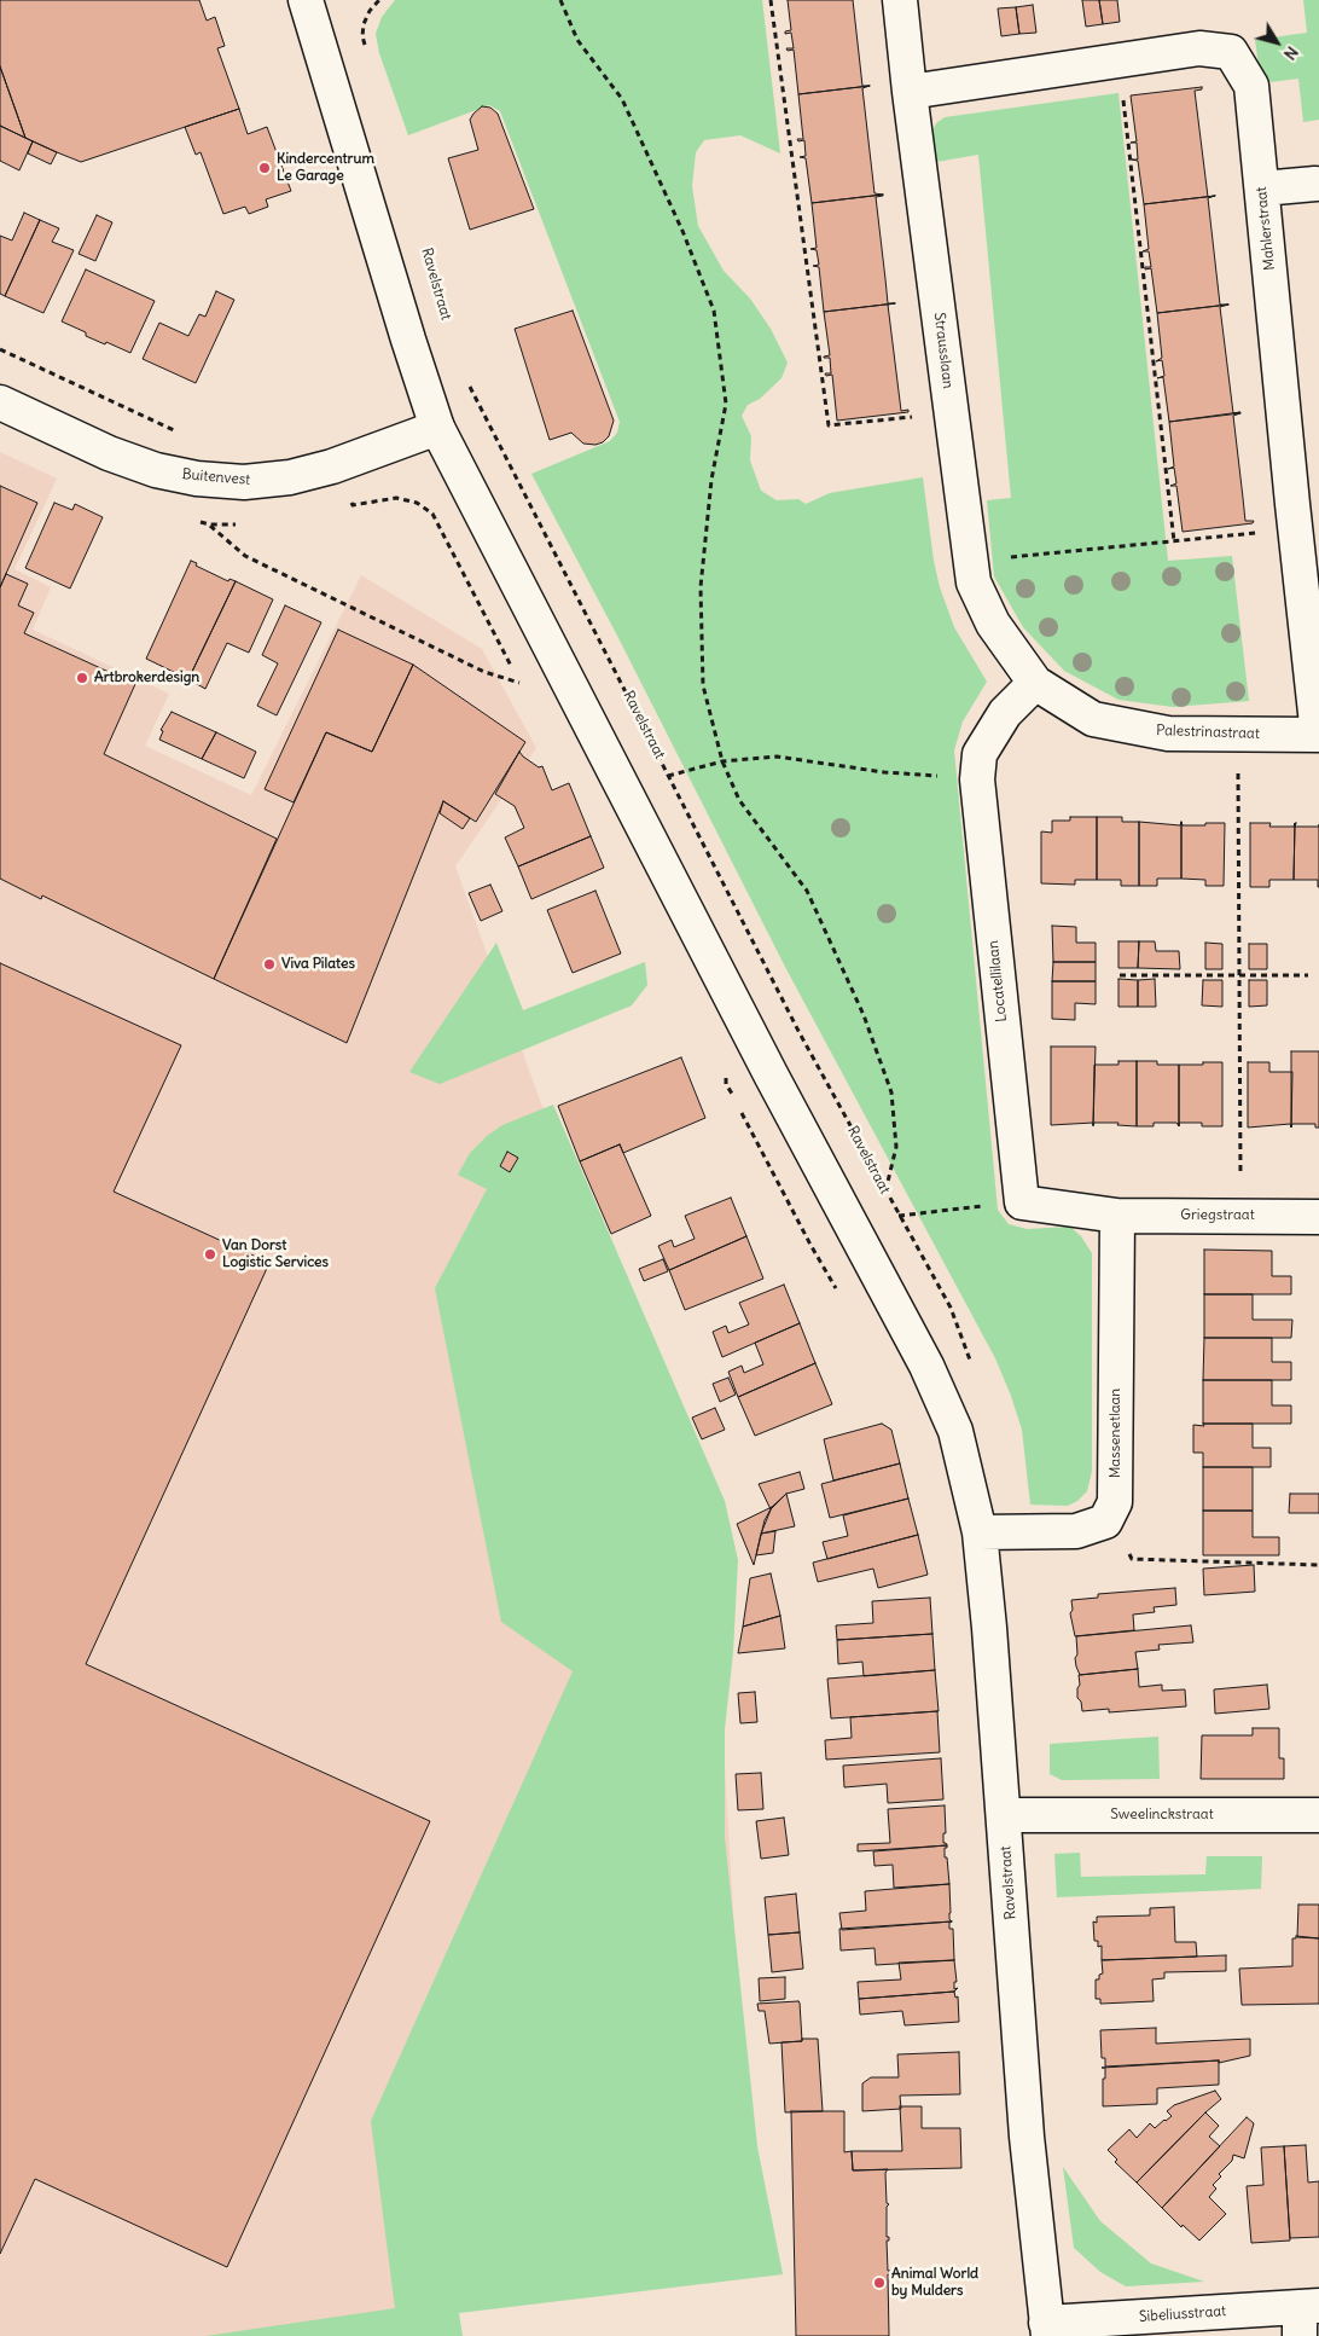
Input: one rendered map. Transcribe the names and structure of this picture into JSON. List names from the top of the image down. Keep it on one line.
{"streets":{"street":["Mahlerstraat","Ravelstraat","Strausslaan","Buitenvest","Palestrinastraat","Locatellilaan","Griegstraat","Massenetlaan","Sweelinckstraat","Sibeliusstraat"]},"crossings":[["Mahlerstraat","Strausslaan"],["Mahlerstraat","Palestrinastraat"],["Ravelstraat","Buitenvest"],["Ravelstraat","Sweelinckstraat"],["Ravelstraat","Sibeliusstraat"],["Strausslaan","Palestrinastraat"],["Strausslaan","Locatellilaan"],["Palestrinastraat","Locatellilaan"],["Griegstraat","Massenetlaan"]],"places":["Kindercentrum Le Garage","Artbrokerdesign","Viva Pilates","Van Dorst Logistic Services","Animal World by Mulders"],"north":"bottom right"}
